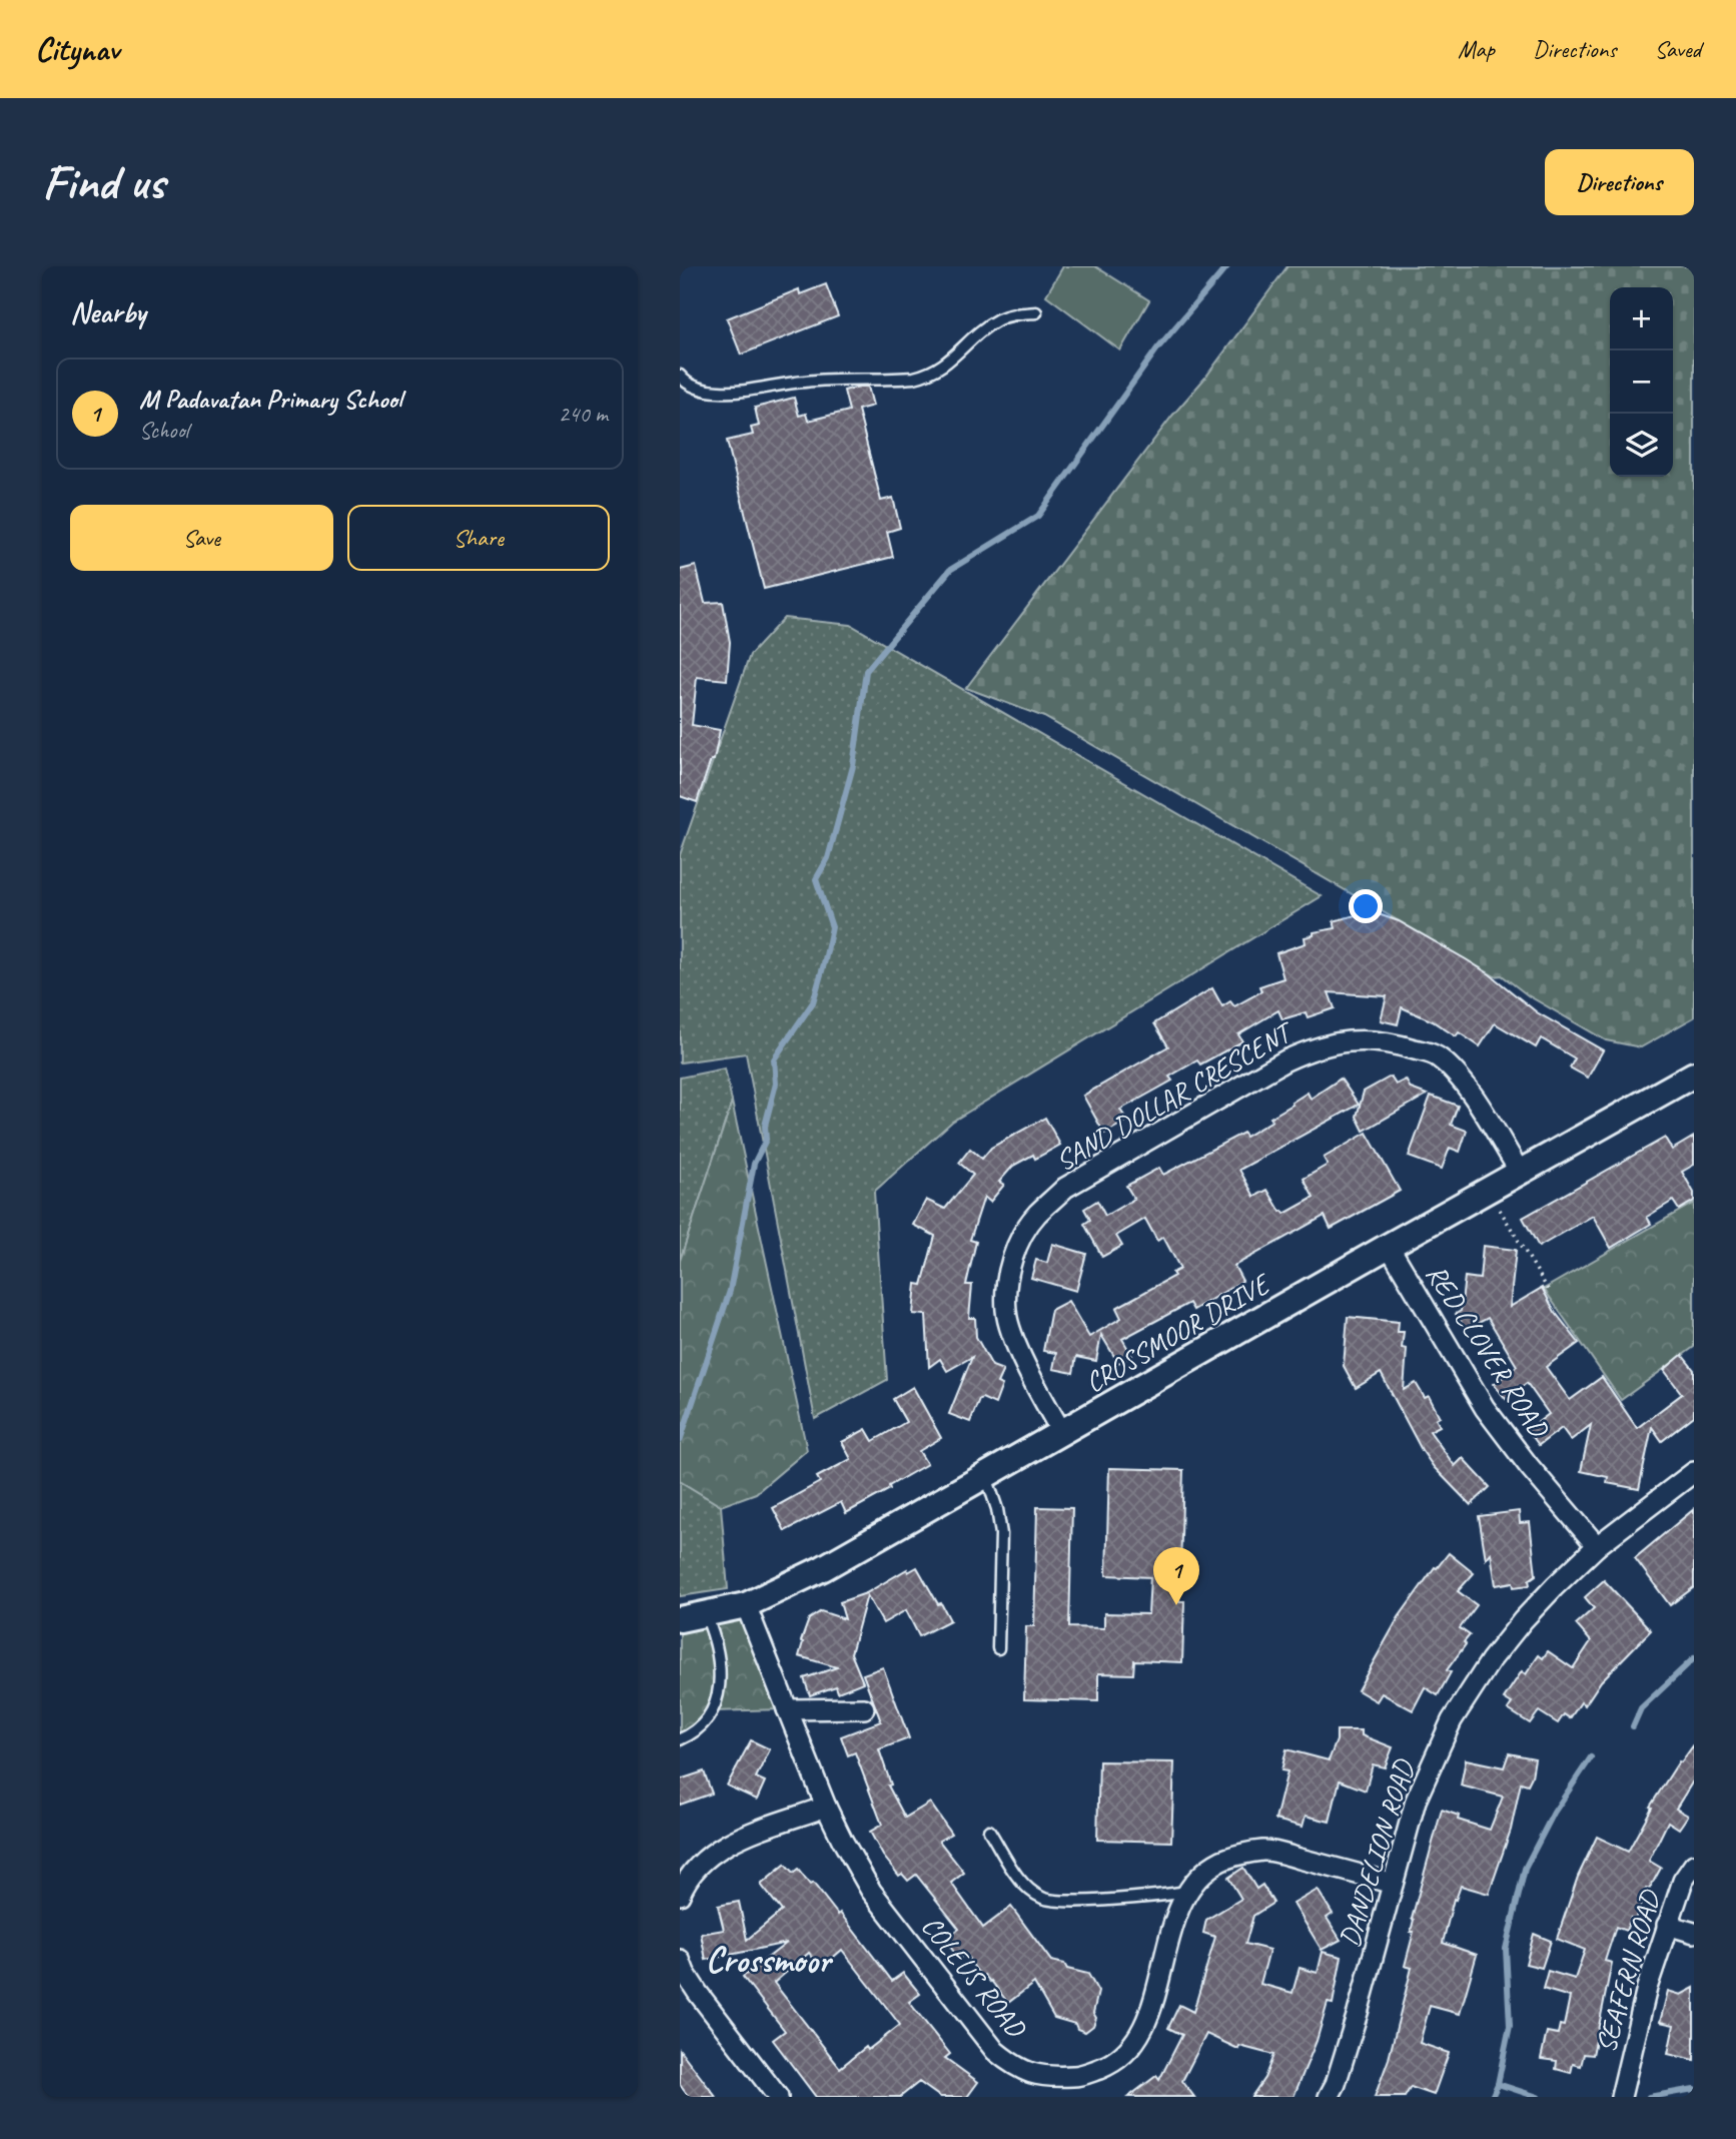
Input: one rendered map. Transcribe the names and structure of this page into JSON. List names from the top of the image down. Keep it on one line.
{"streets":{"street":["SAND DOLLAR CRESCENT","CROSSMOOR DRIVE","RED CLOVER ROAD","DANDELION ROAD","SEAFERN ROAD","COLEUS ROAD"]},"crossings":[["SAND DOLLAR CRESCENT","CROSSMOOR DRIVE"],["CROSSMOOR DRIVE","RED CLOVER ROAD"],["CROSSMOOR DRIVE","COLEUS ROAD"],["RED CLOVER ROAD","DANDELION ROAD"],["DANDELION ROAD","COLEUS ROAD"]],"districts":["Crossmoor"],"page":{"header":"Citynav","nav":["Map","Directions","Saved"],"buttons":["Directions",["Save","Share"]],"title":"Find us","heading":"Nearby","map_buttons":["+","−"],"list":[{"mark":"1","name":"M Padavatan Primary School","note":"School","value":"240 m"}],"pins":"1"}}
